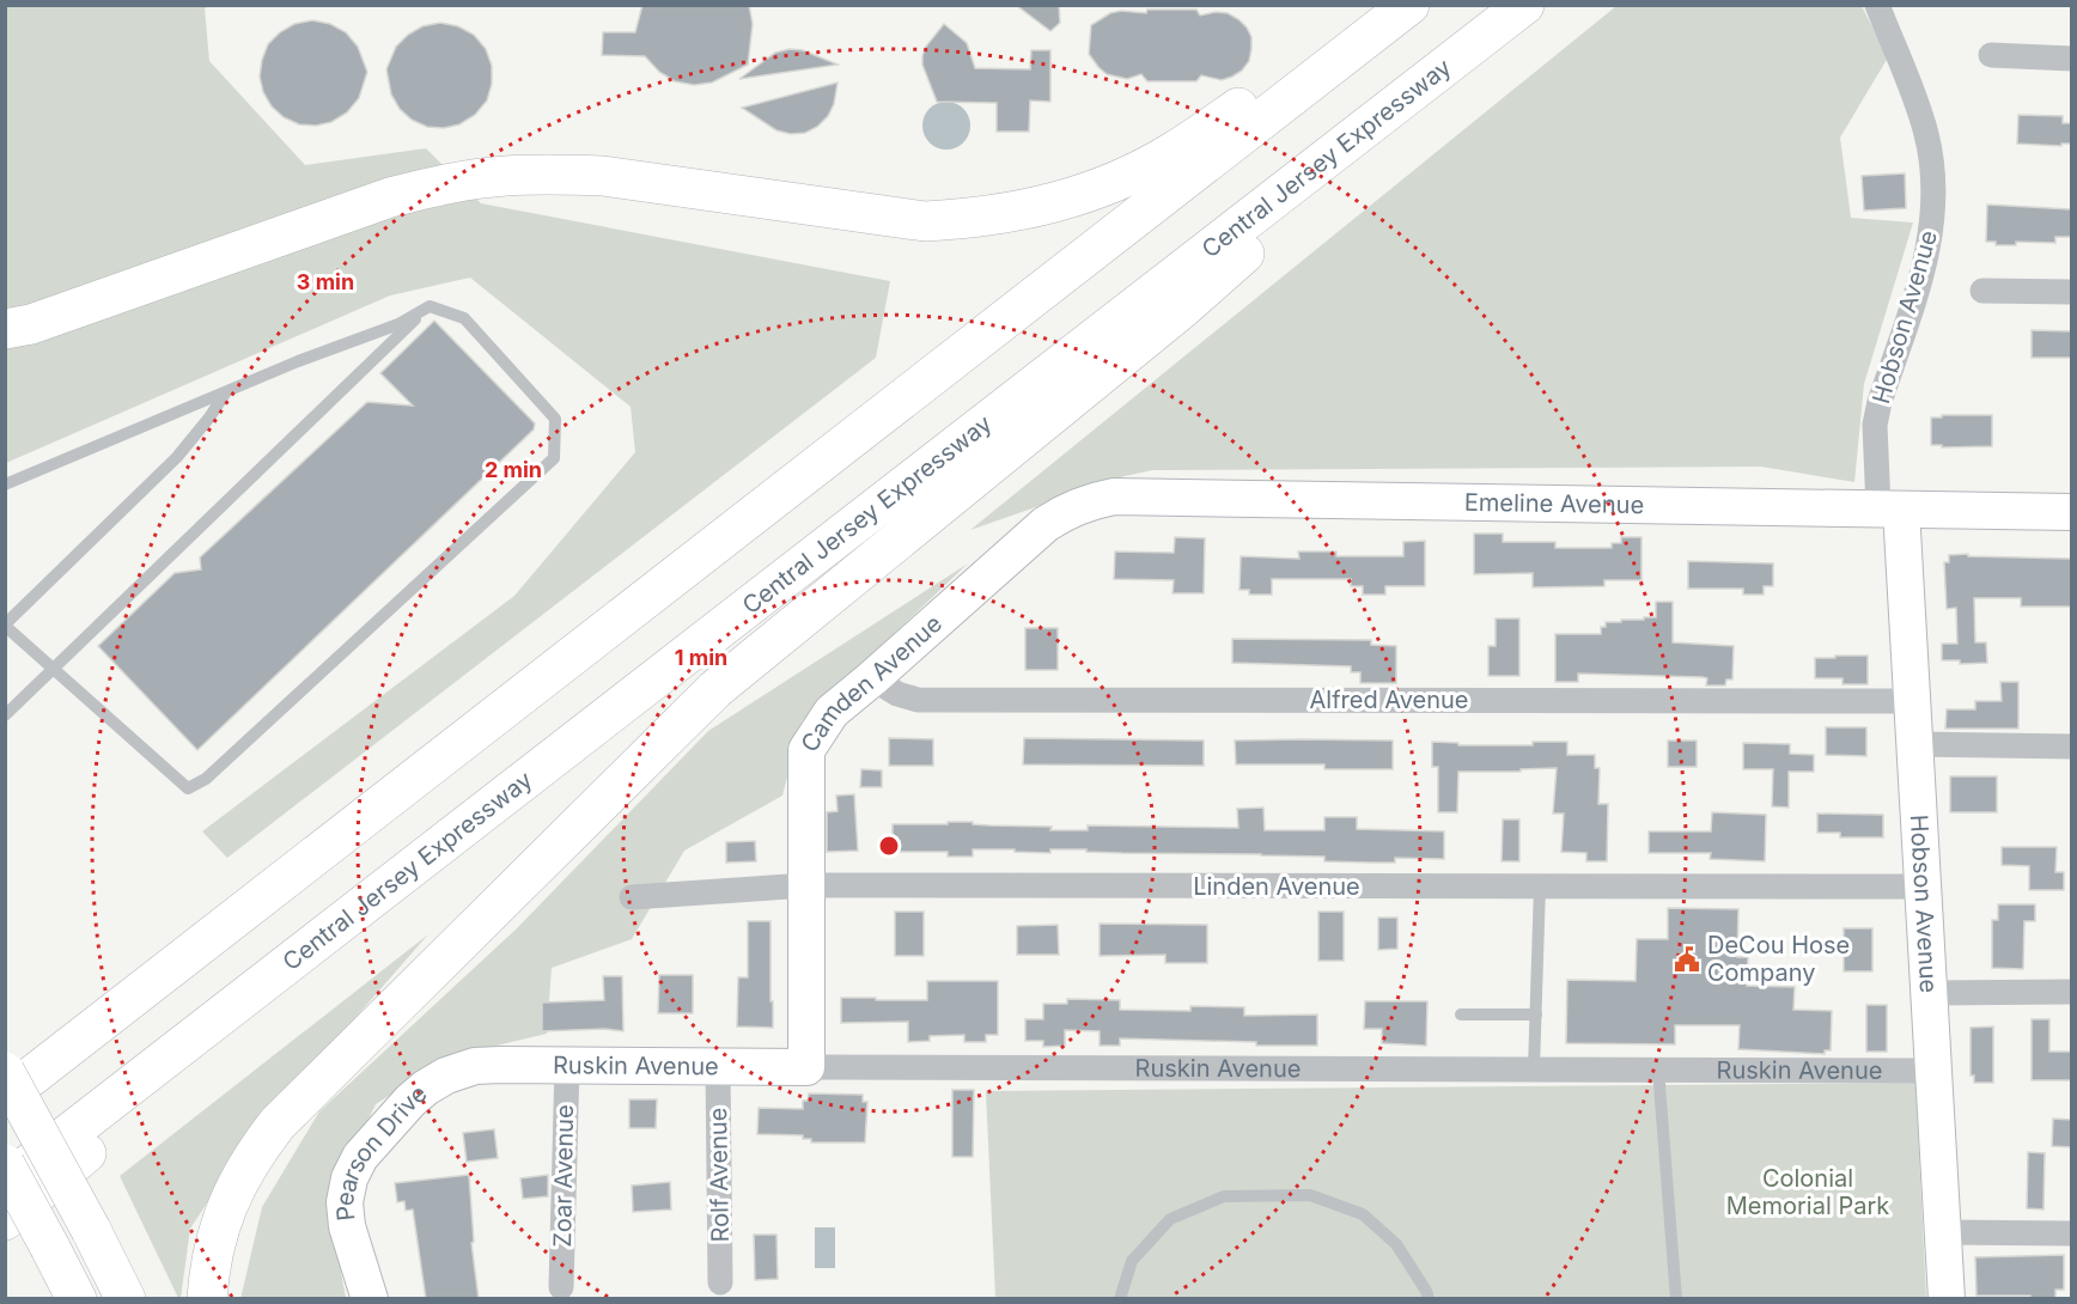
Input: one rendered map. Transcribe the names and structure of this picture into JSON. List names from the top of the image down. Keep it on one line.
{"streets":{"highway":["Central Jersey Expressway"],"street":["Hobson Avenue","Emeline Avenue","Camden Avenue","Alfred Avenue","Linden Avenue","Ruskin Avenue","Pearson Drive","Rolf Avenue","Zoar Avenue"]},"crossings":[["Hobson Avenue","Emeline Avenue"],["Hobson Avenue","Alfred Avenue"],["Hobson Avenue","Linden Avenue"],["Hobson Avenue","Ruskin Avenue"],["Emeline Avenue","Camden Avenue"],["Camden Avenue","Alfred Avenue"],["Camden Avenue","Linden Avenue"],["Camden Avenue","Ruskin Avenue"],["Ruskin Avenue","Pearson Drive"],["Ruskin Avenue","Rolf Avenue"],["Ruskin Avenue","Zoar Avenue"]],"parks":["Colonial Memorial Park"],"places":{"public building":["DeCou Hose Company"]},"rings":["3 min","2 min","1 min"]}
